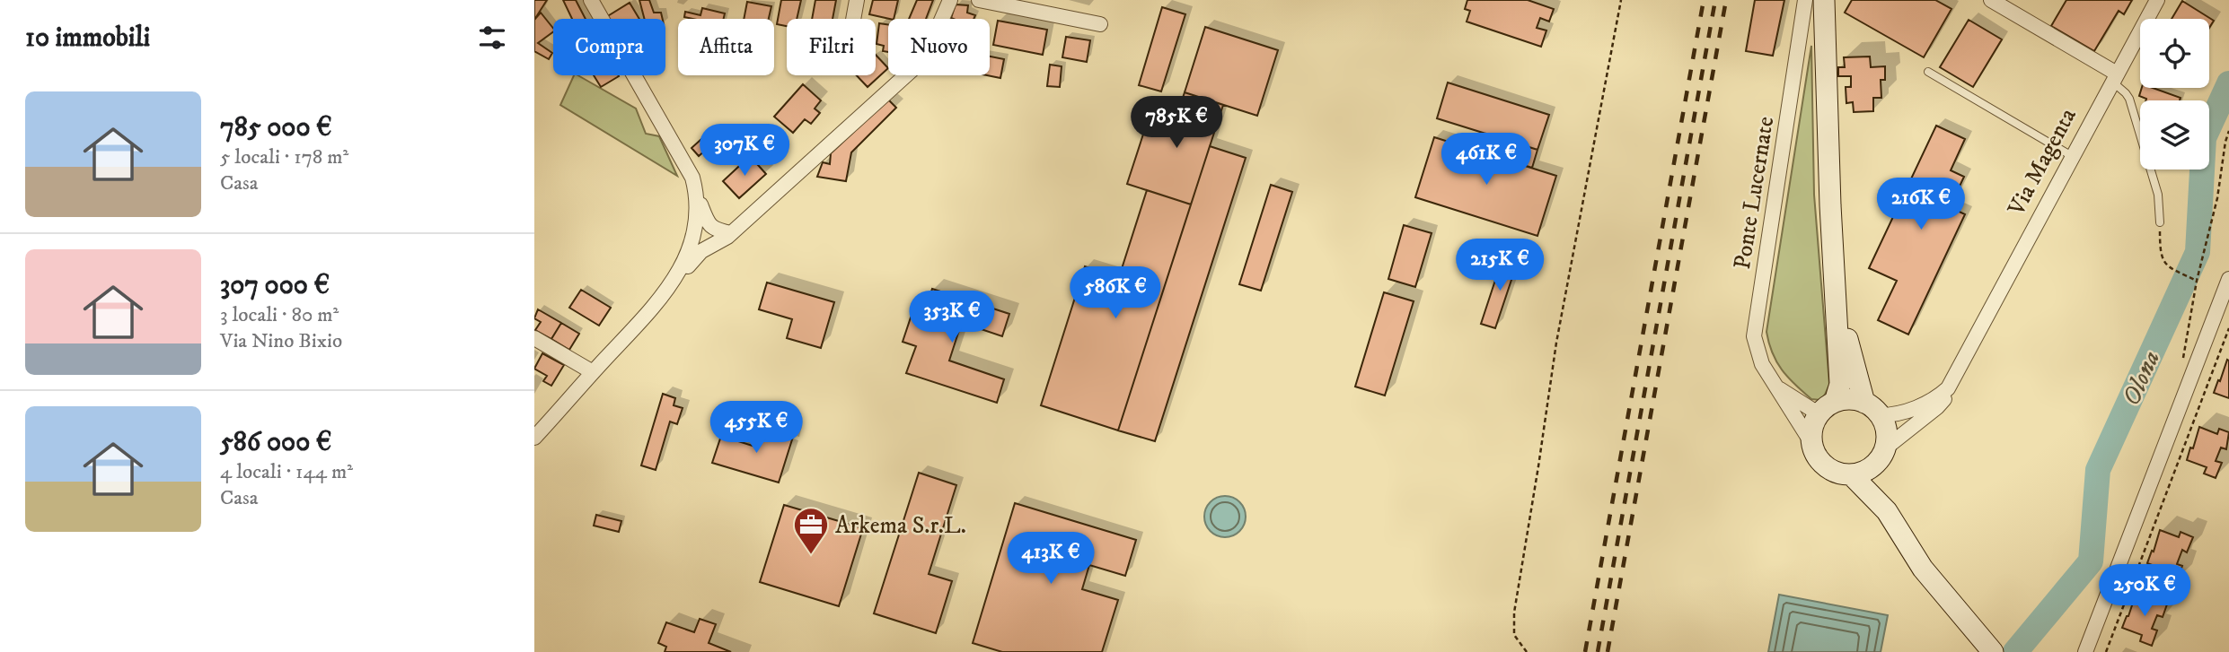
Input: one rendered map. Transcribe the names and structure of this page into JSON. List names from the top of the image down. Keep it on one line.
{"streets":{"street":["Via Magenta","Ponte Lucernate"]},"crossings":[["Via Magenta","Ponte Lucernate"]],"water":["Olona"],"places":{"office":["Arkema S.r.L."]},"page":{"heading":"10 immobili","chip":["Compra","Affitta","Filtri","Nuovo"],"list":[{"name":"785 000 €","note":"5 locali · 178 m² · Casa"},{"name":"307 000 €","note":"3 locali · 80 m² · Via Nino Bixio"},{"name":"586 000 €","note":"4 locali · 144 m² · Casa"}],"price":["785K €","307K €","461K €","216K €","215K €","586K €","353K €","455K €","413K €","250K €"]}}
